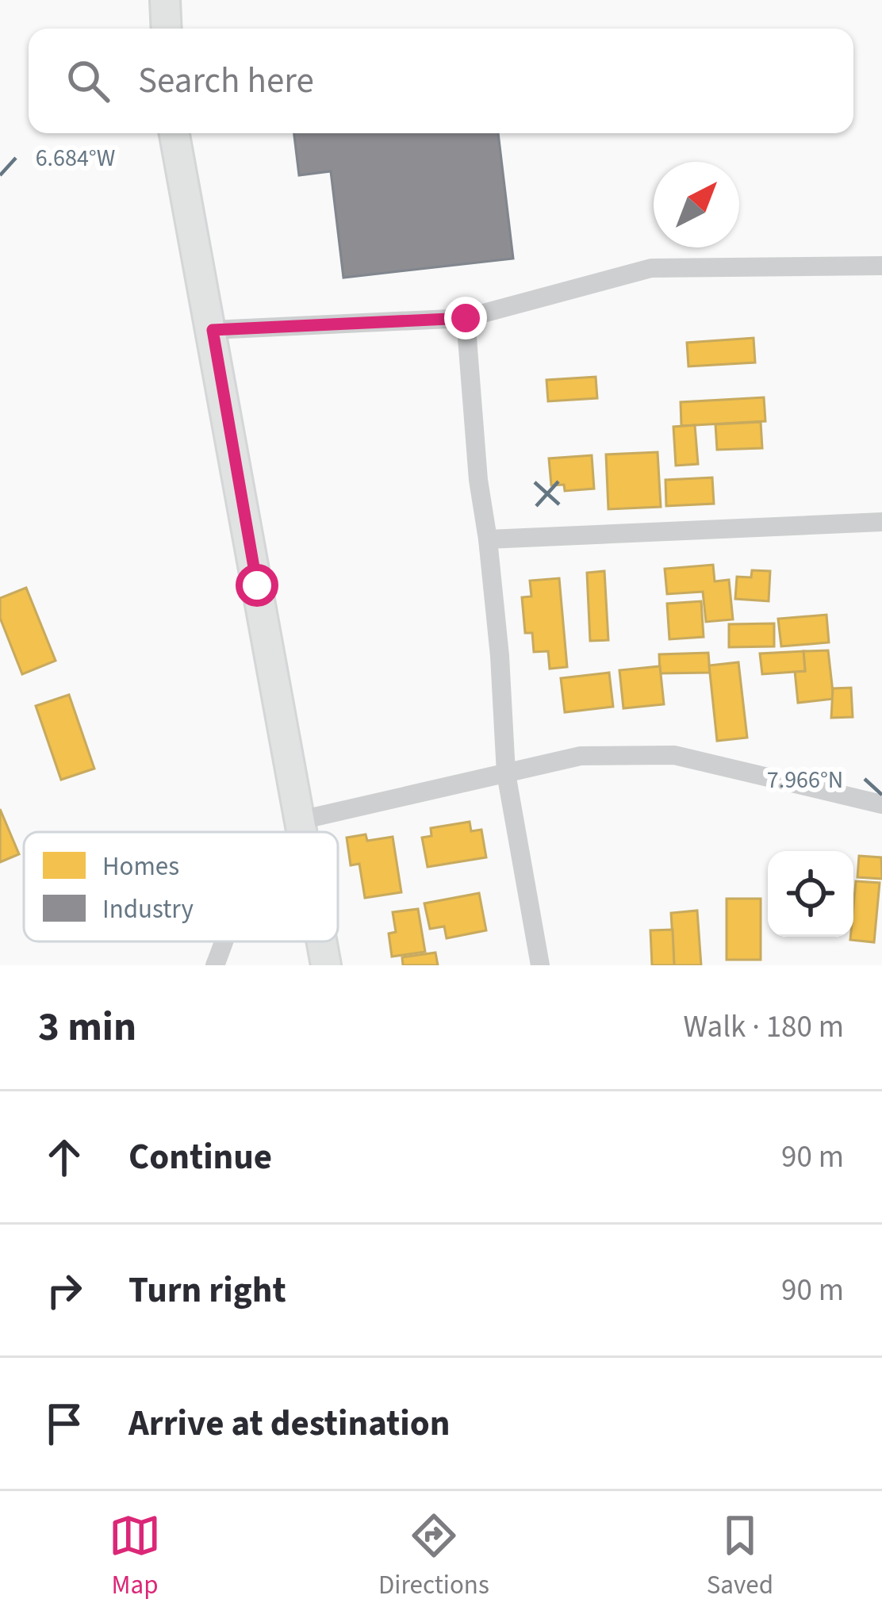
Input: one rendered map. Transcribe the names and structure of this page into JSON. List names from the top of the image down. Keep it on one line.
{"legend":["Homes","Industry"],"north":"top right","page":{"search":"Search here","heading":["3 min","Walk · 180 m"],"list":[["Continue","90 m"],["Turn right","90 m"],"Arrive at destination"],"nav":["Map","Directions","Saved"]},"coordinates":["6.684°W","7.966°N"]}
